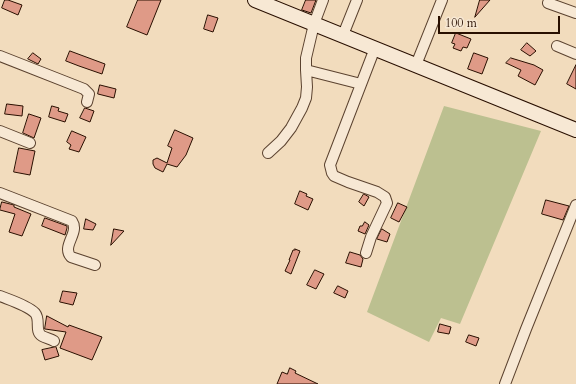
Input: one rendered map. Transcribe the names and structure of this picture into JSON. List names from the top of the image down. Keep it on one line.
{"scale_bar":"100 m"}
